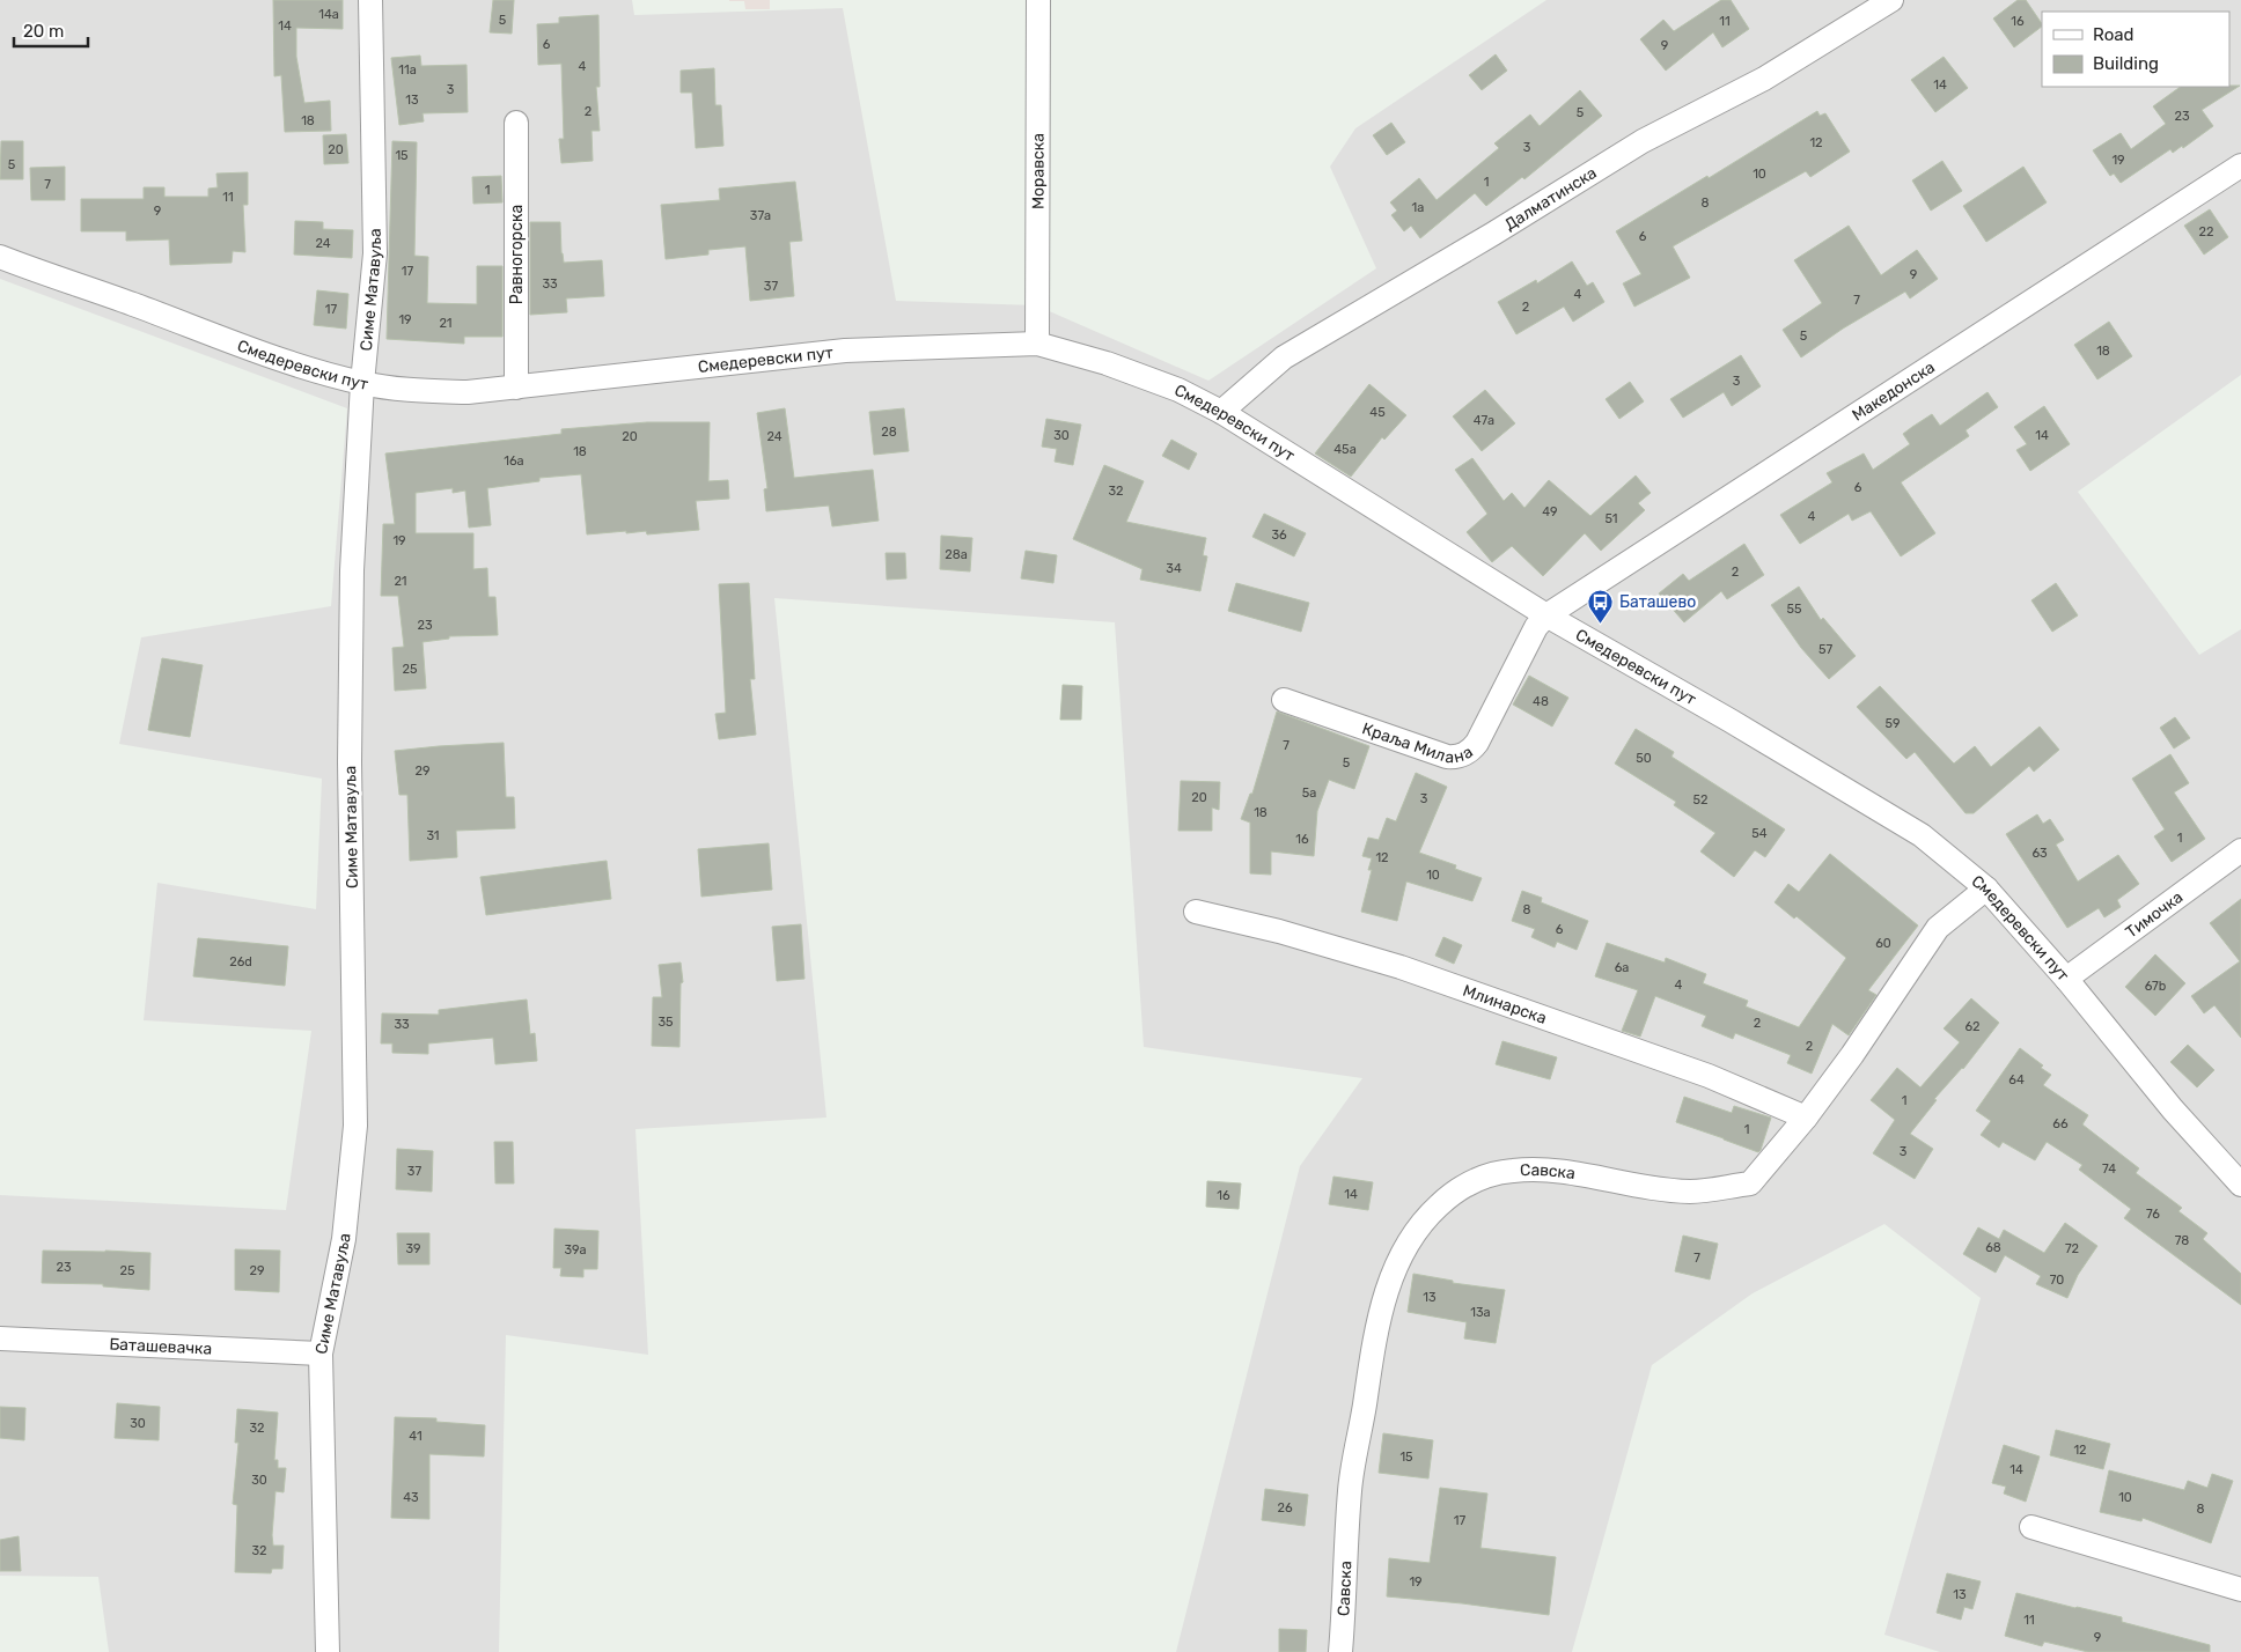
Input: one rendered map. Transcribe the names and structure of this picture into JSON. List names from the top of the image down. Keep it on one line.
{"streets":{"street":["Моравска","Далматинска","Равногорска","Симе Матавуља","Смедеревски пут","Македонска","Краља Милана","Тимочка","Млинарска","Савска","Баташевачка"]},"crossings":[["Моравска","Смедеревски пут"],["Далматинска","Смедеревски пут"],["Равногорска","Смедеревски пут"],["Симе Матавуља","Смедеревски пут"],["Симе Матавуља","Баташевачка"],["Смедеревски пут","Македонска"],["Смедеревски пут","Краља Милана"],["Смедеревски пут","Тимочка"],["Смедеревски пут","Савска"],["Македонска","Краља Милана"],["Млинарска","Савска"]],"places":{"bus stop":["Баташево"]},"house_numbers":["14a","5","11","16","14","6","9","4","11a","14","3","13","2","5","23","18","12","3","20","15","19","5","10","1","7","1","11","8","1a","9","37a","22","6","24","17","9","33","37","4","7","2","17","19","21","5","18","3","45","47a","28","30","14","20","24","45a","18","16a","6","32","49","4","51","36","19","28a","34","2","21","55","23","57","25","48","59","7","50","5","29","5a","20","3","52","18","54","31","1","16","63","12","10","8","6","60","26d","6a","4","67b","35","2","33","62","2","64","1","66","1","3","74","37","14","16","76","78","68","39","72","39a","7","23","25","29","70","13","13a","30","32","41","12","15","14","30","43","10","26","8","17","32","19","13","11","9"],"legend":["Road","Building"],"scale_bar":"20 m"}
